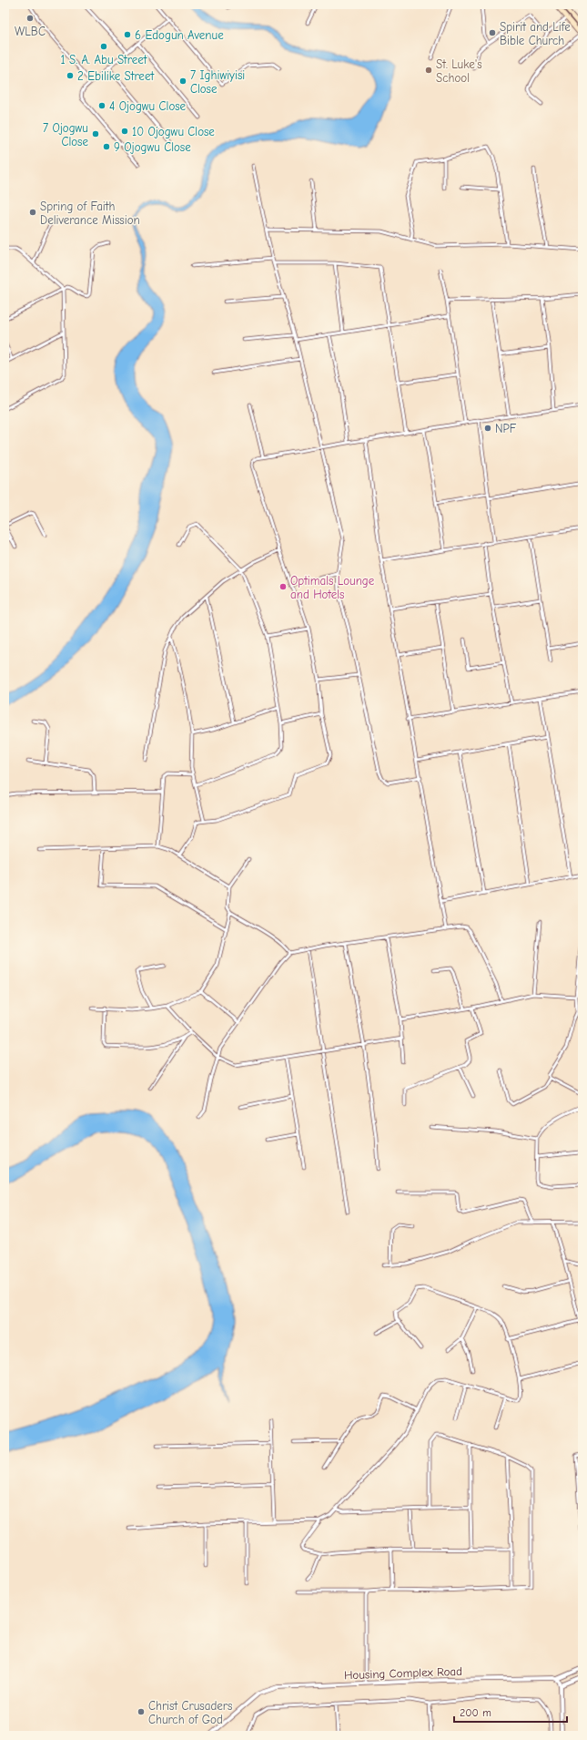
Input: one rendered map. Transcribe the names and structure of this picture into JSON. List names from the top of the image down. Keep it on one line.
{"streets":{"street":["Housing Complex Road"]},"places":["WLBC","Spirit and Life Bible Church","6 Edogun Avenue","1 S. A. Abu Street","St. Luke's School","2 Ebilike Street","7 Ighiwiyisi Close","4 Ojogwu Close","10 Ojogwu Close","7 Ojogwu Close","9 Ojogwu Close","Spring of Faith Deliverance Mission","NPF","Optimals Lounge and Hotels","Christ Crusaders Church of God"],"scale_bar":"200 m"}
